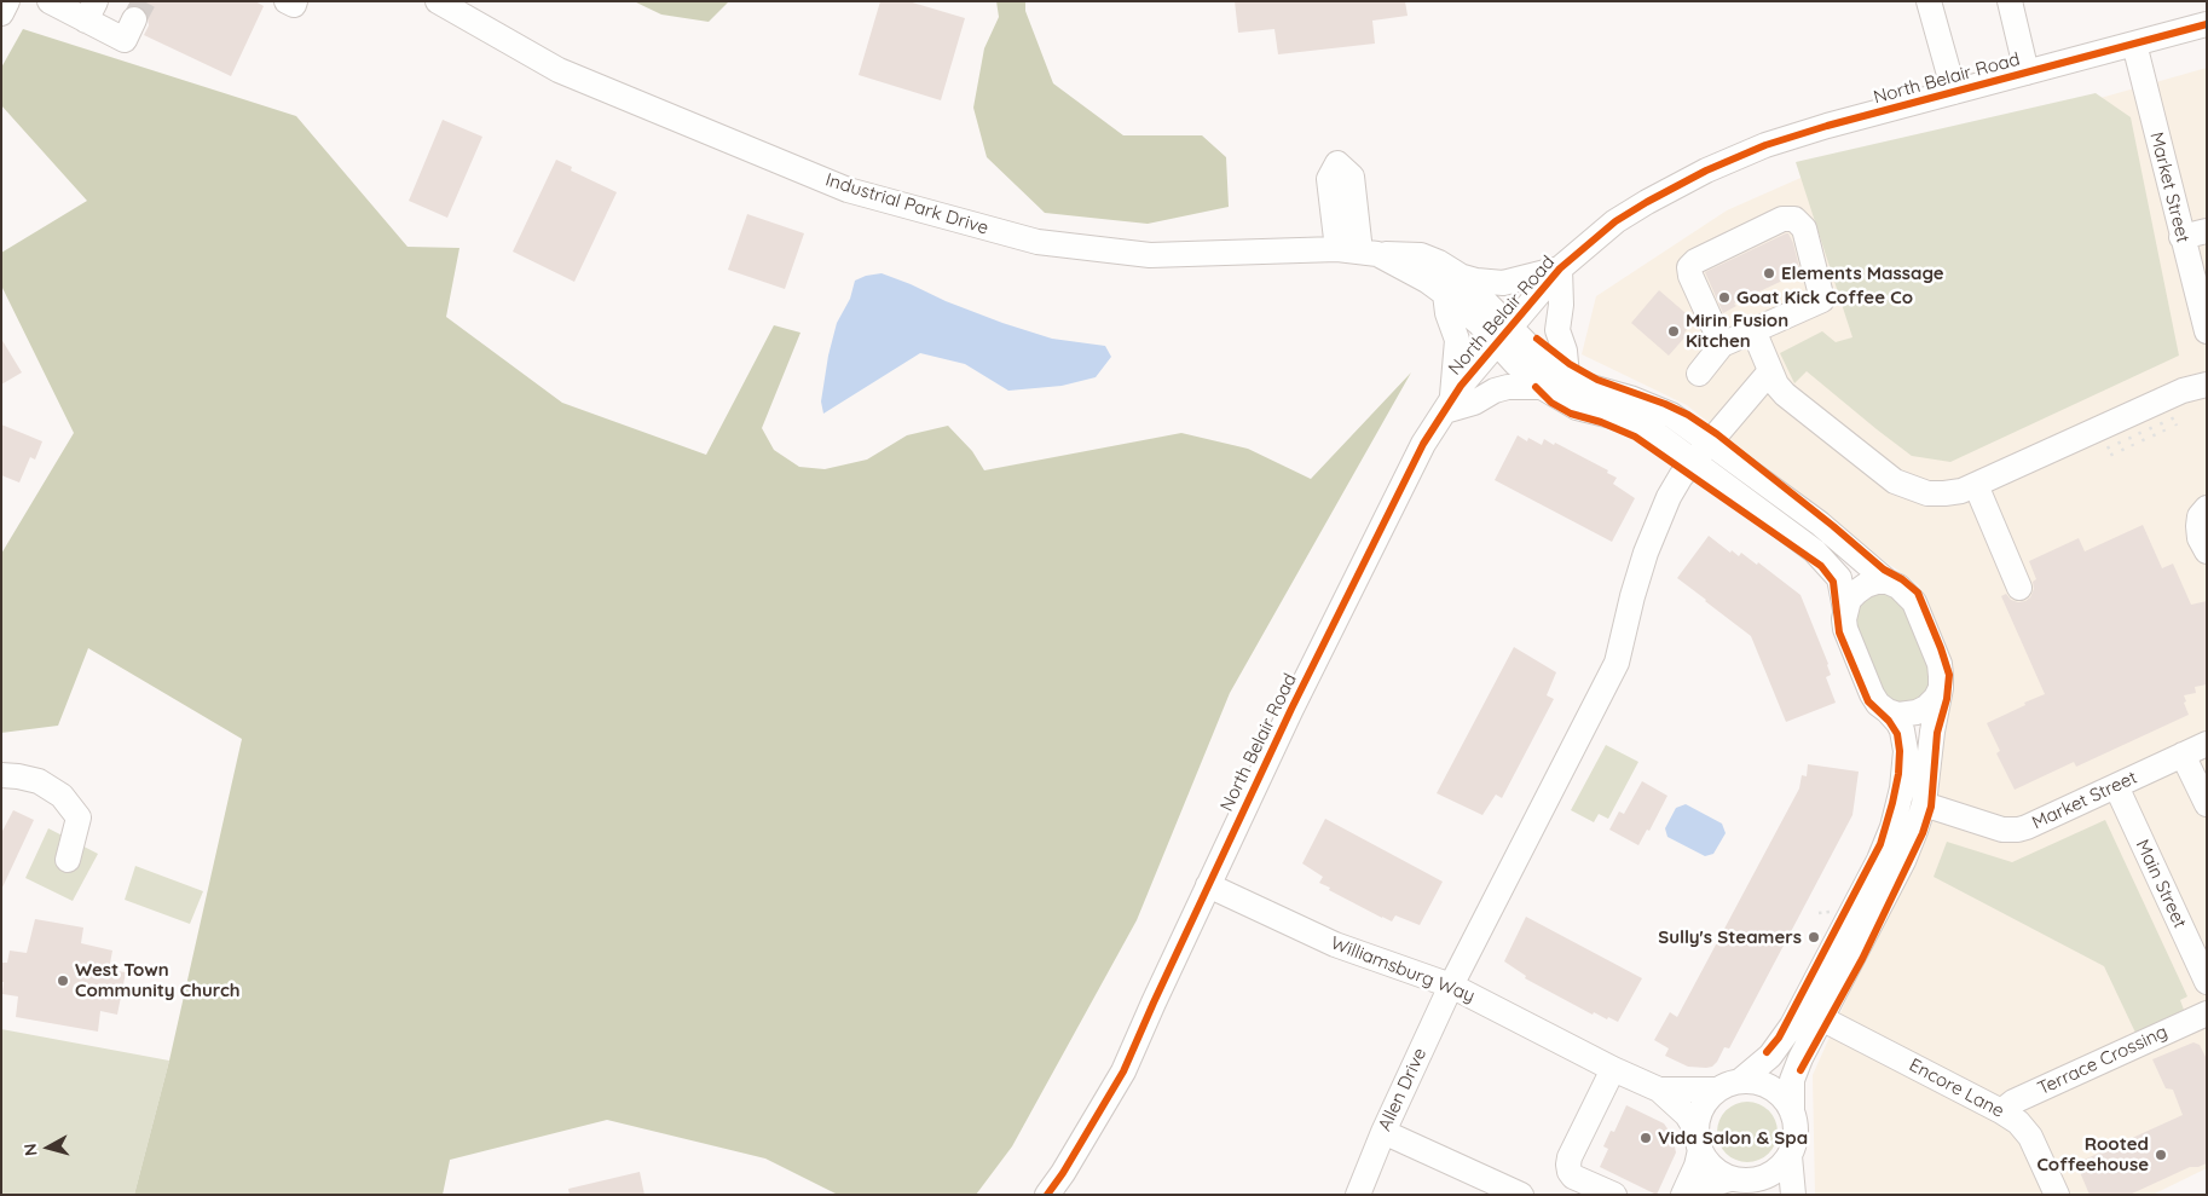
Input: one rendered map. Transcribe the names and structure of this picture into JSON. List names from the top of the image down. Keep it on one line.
{"streets":{"street":["North Belair Road","Market Street","Industrial Park Drive","Main Street","Williamsburg Way","Terrace Crossing","Encore Lane","Allen Drive"]},"crossings":[["North Belair Road","Market Street"],["North Belair Road","Industrial Park Drive"],["North Belair Road","Williamsburg Way"],["Market Street","Main Street"],["Williamsburg Way","Allen Drive"],["Terrace Crossing","Encore Lane"]],"places":["Elements Massage","Goat Kick Coffee Co","Mirin Fusion Kitchen","Sully's Steamers","West Town Community Church","Vida Salon & Spa","Rooted Coffeehouse"],"north":"left"}
